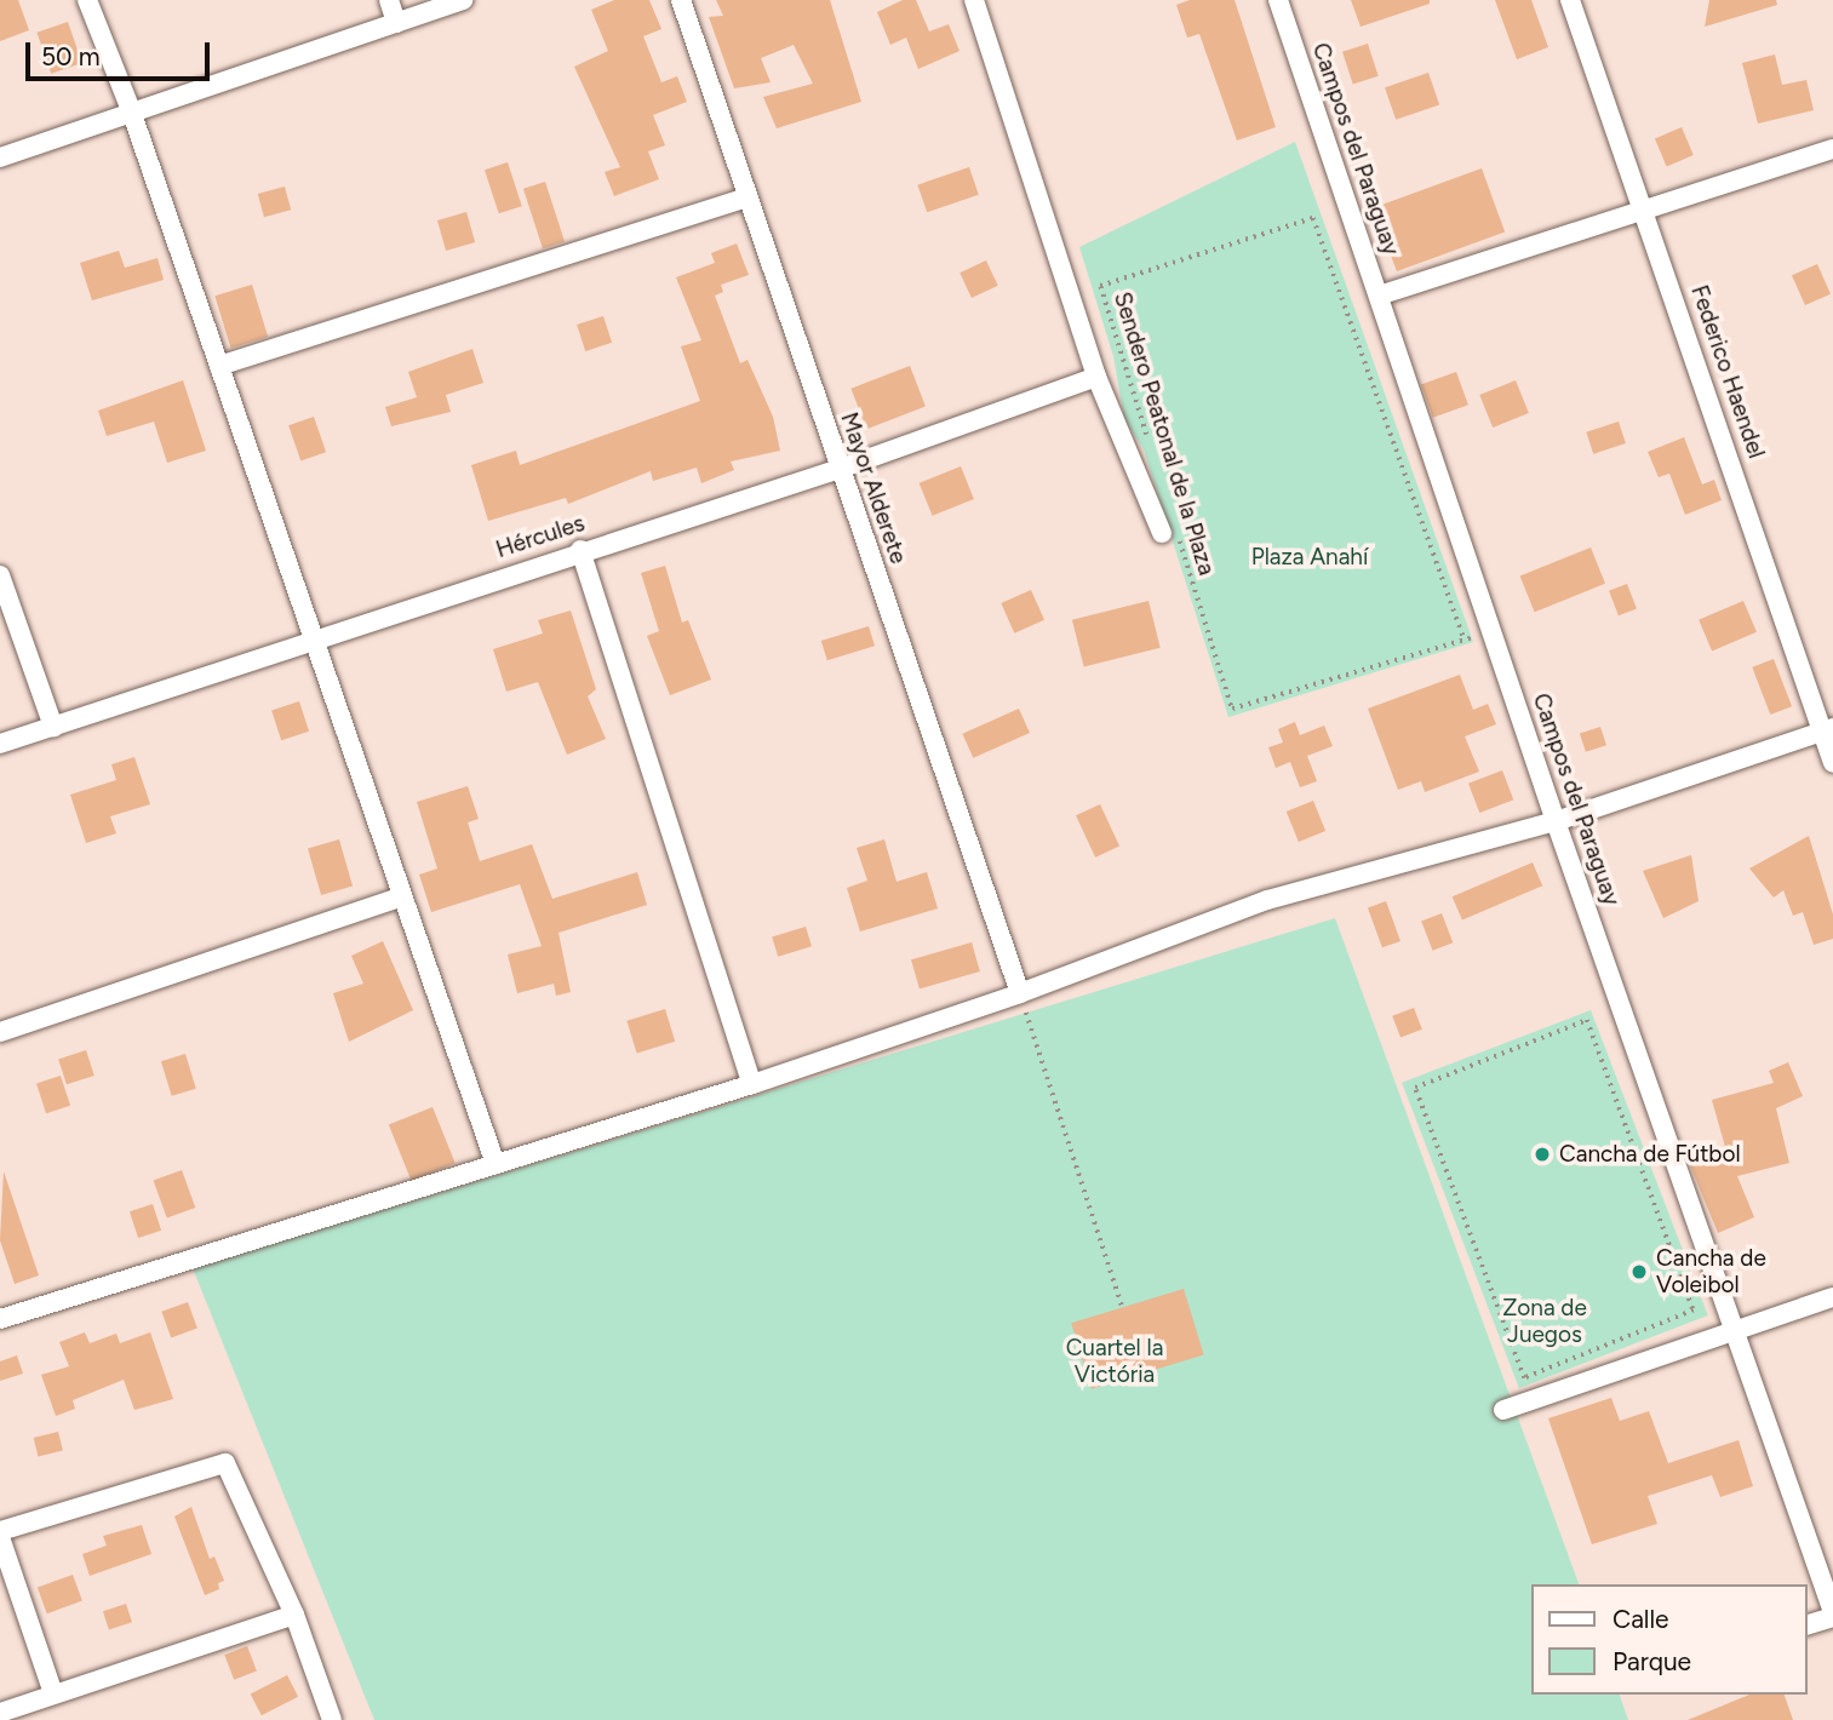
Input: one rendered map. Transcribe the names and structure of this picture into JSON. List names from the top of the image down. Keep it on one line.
{"streets":{"street":["Campos del Paraguay","Federico Haendel","Mayor Alderete","Hércules"],"path":["Sendero Peatonal de la Plaza"]},"crossings":[["Campos del Paraguay","Sendero Peatonal de la Plaza"],["Mayor Alderete","Hércules"]],"parks":["Plaza Anahí","Zona de Juegos","Cuartel la Victória"],"places":["Cancha de Fútbol","Cancha de Voleibol"],"legend":["Calle","Parque"],"scale_bar":"50 m"}
